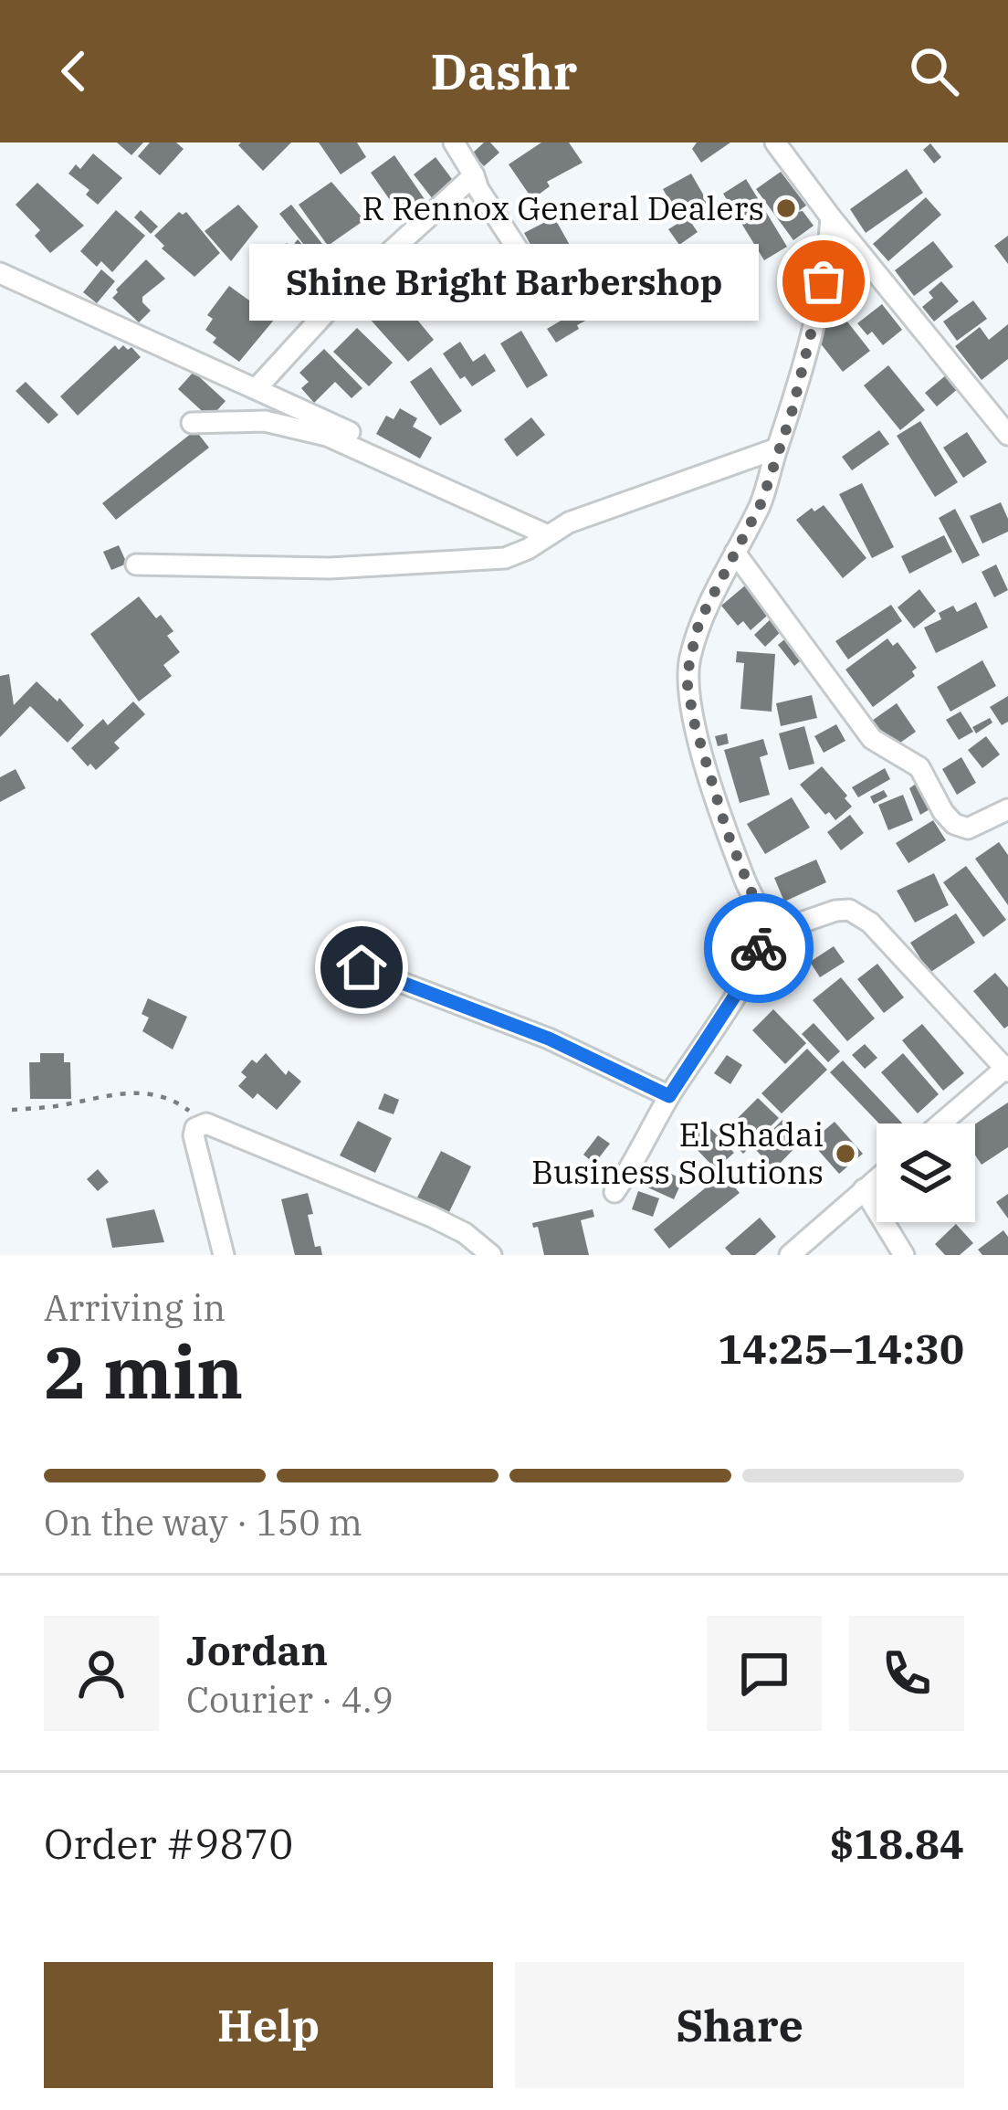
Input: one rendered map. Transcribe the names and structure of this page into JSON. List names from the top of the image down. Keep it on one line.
{"places":["R Rennox General Dealers","Shine Bright Barbershop","El Shadai Business Solutions"],"page":{"header":"Dashr","bubble":"Shine Bright Barbershop","heading":["2 min","Arriving in","14:25–14:30"],"panel":["Jordan","Courier · 4.9","Order #9870","$18.84"],"bar":"On the way · 150 m","buttons":["Help","Share"]}}
